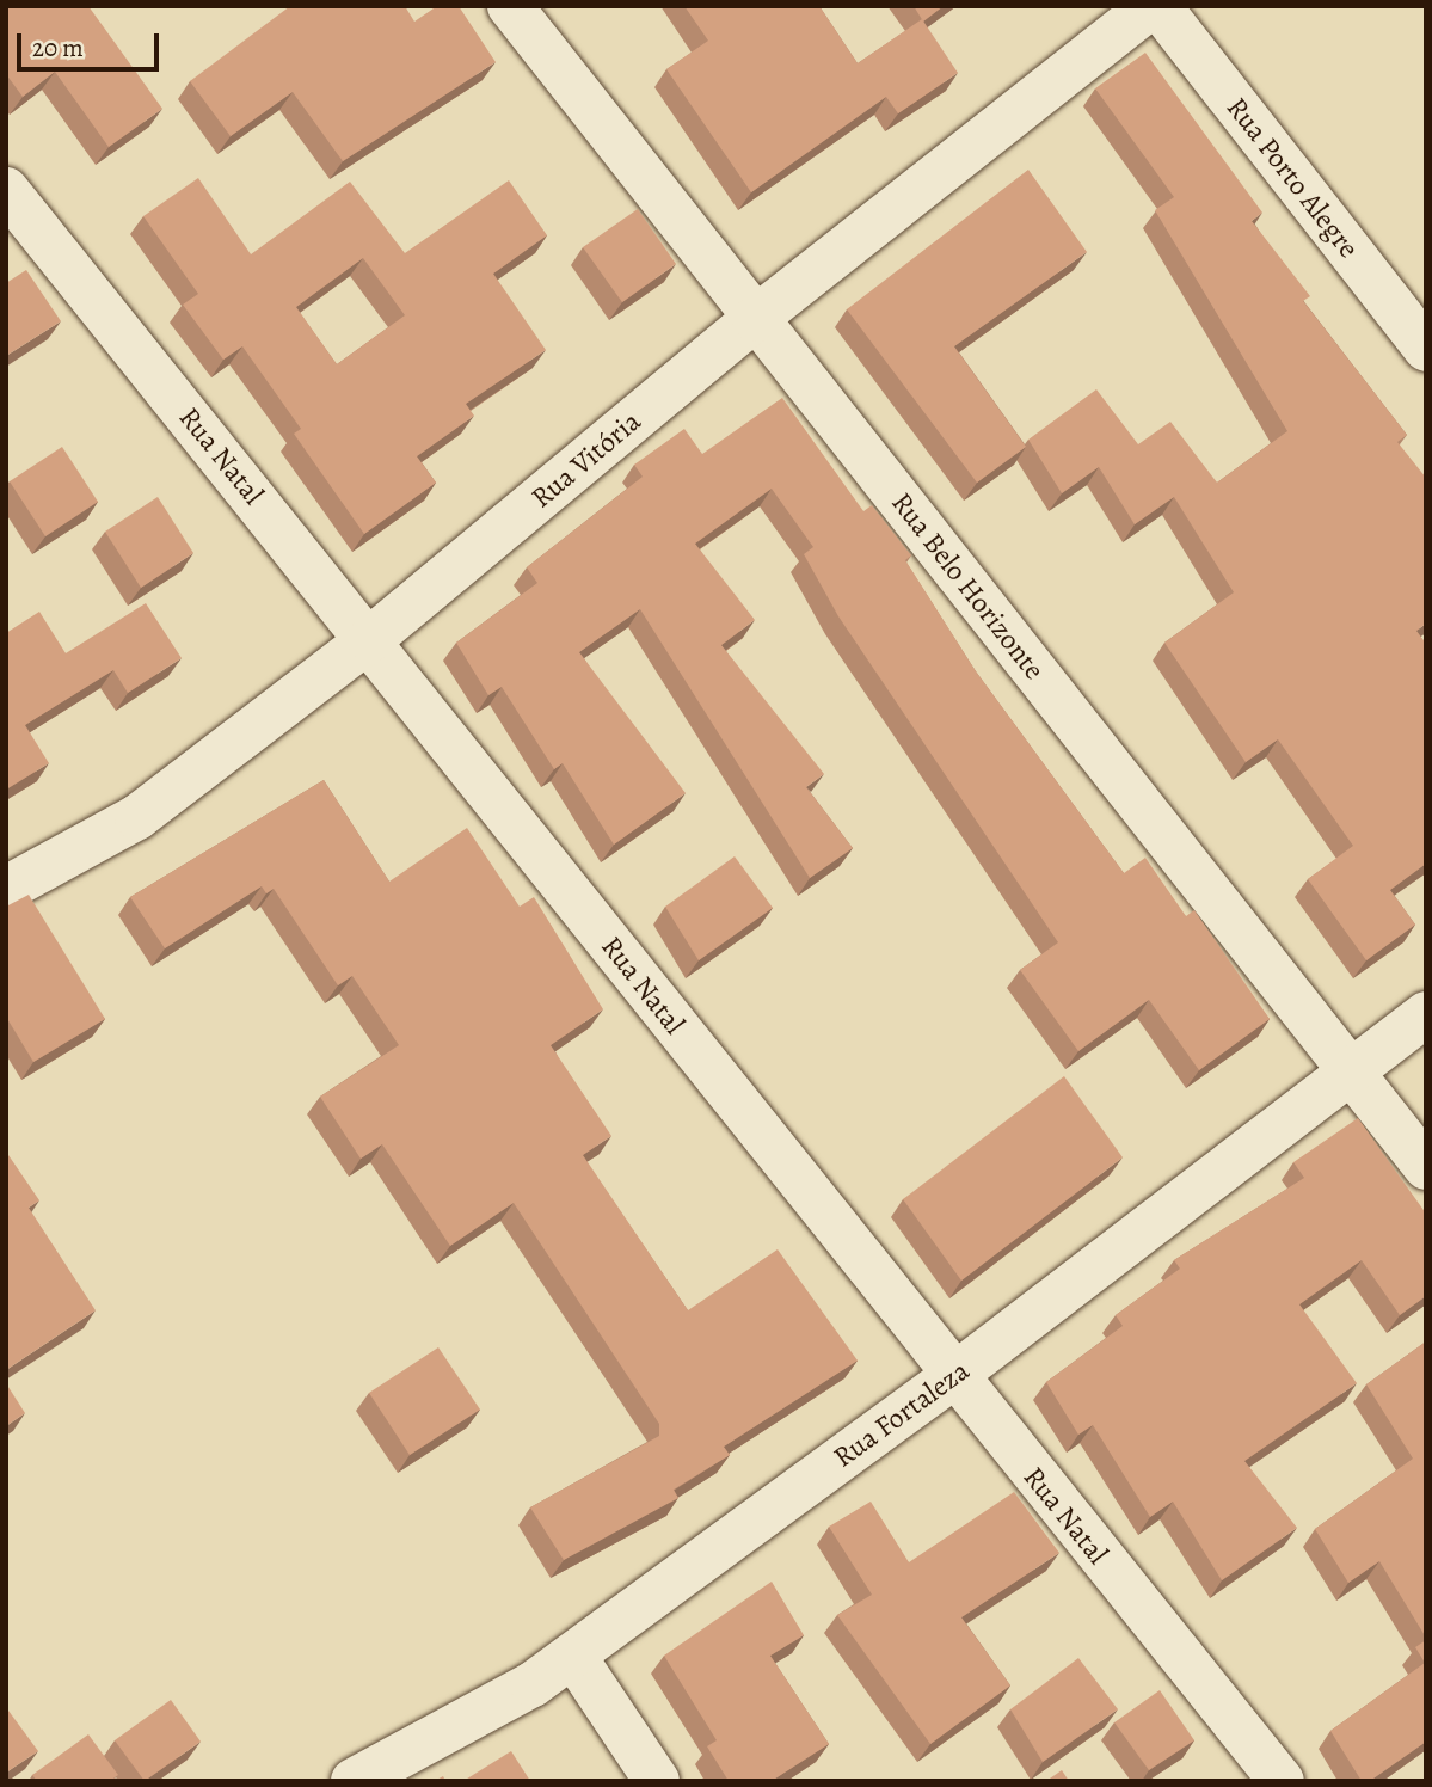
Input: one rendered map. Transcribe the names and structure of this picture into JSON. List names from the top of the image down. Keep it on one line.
{"streets":{"street":["Rua Porto Alegre","Rua Natal","Rua Vitória","Rua Belo Horizonte","Rua Fortaleza"]},"crossings":[["Rua Natal","Rua Vitória"],["Rua Natal","Rua Fortaleza"],["Rua Vitória","Rua Belo Horizonte"],["Rua Belo Horizonte","Rua Fortaleza"]],"scale_bar":"20 m"}
